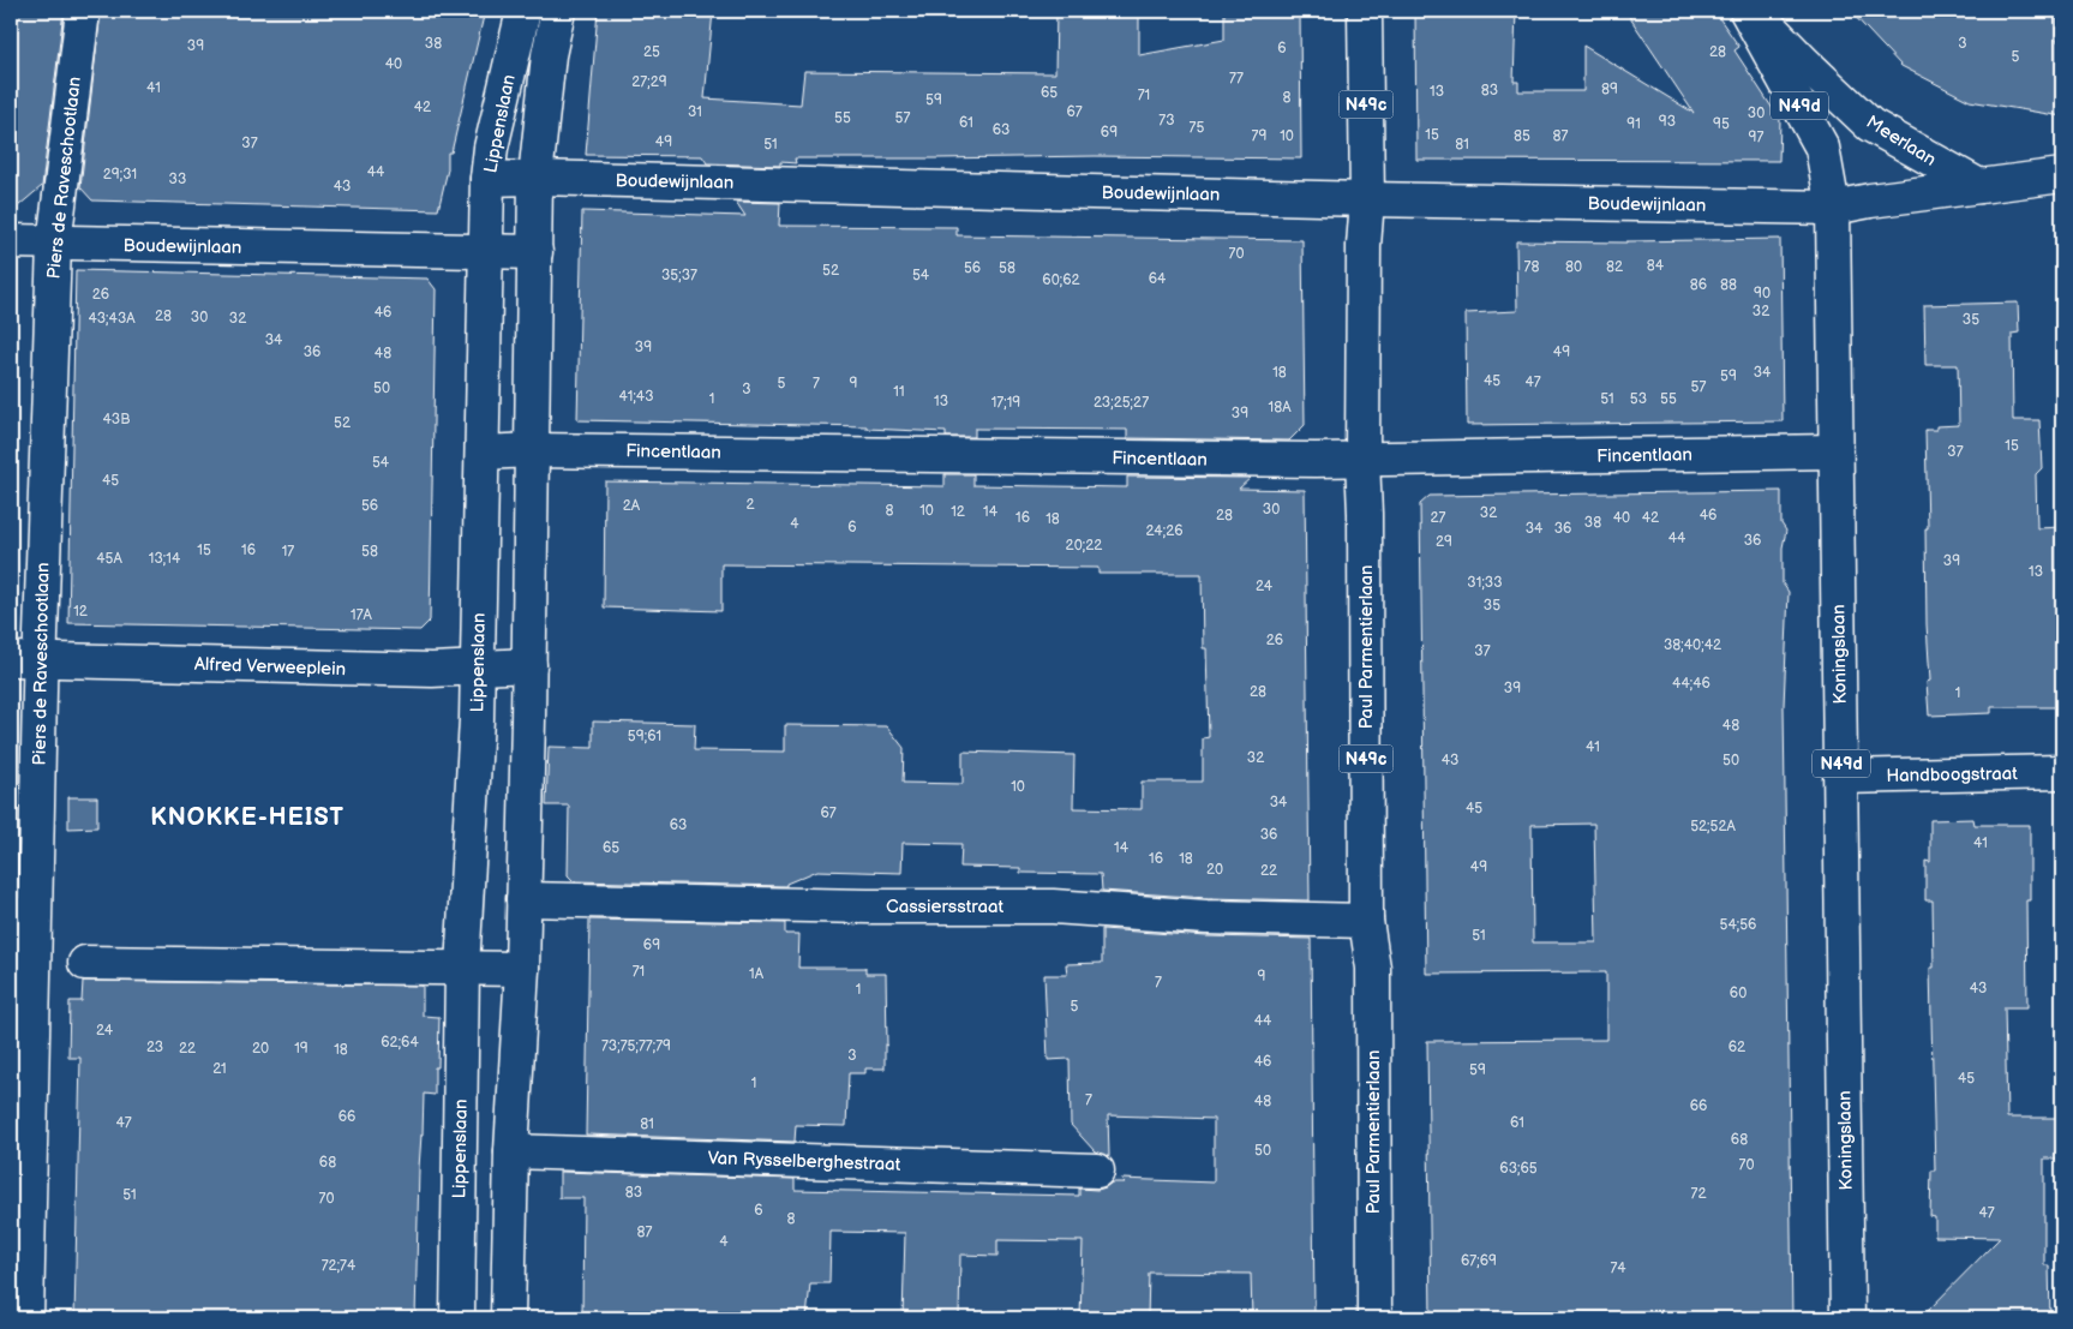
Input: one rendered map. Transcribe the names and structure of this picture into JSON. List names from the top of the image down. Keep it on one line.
{"streets":{"street":["N49c","N49d","Lippenslaan","Meerlaan","Piers de Raveschootlaan","Boudewijnlaan","Fincentlaan","Paul Parmentierlaan","Koningslaan","Alfred Verweeplein","Handboogstraat","Cassiersstraat","Van Rysselberghestraat"]},"crossings":[["Lippenslaan","Boudewijnlaan"],["Lippenslaan","Fincentlaan"],["Lippenslaan","Alfred Verweeplein"],["Lippenslaan","Cassiersstraat"],["Lippenslaan","Van Rysselberghestraat"],["Meerlaan","Boudewijnlaan"],["Meerlaan","Koningslaan"],["Piers de Raveschootlaan","Boudewijnlaan"],["Piers de Raveschootlaan","Alfred Verweeplein"],["Boudewijnlaan","Paul Parmentierlaan"],["Boudewijnlaan","Koningslaan"],["Fincentlaan","Paul Parmentierlaan"],["Fincentlaan","Koningslaan"],["Paul Parmentierlaan","Cassiersstraat"],["Koningslaan","Handboogstraat"]],"districts":["KNOKKE-HEIST"],"house_numbers":["38","3","39","6","25","28","5","40","77","27;29","41","89","83","13","65","71","8","59","42","31","67","30","55","57","73","93","61","91","95","75","63","69","15","79","10","85","87","97","49","37","51","81","44","29;31","33","43","70","84","78","80","82","56","58","52","35;37","54","64","60;62","86","88","90","26","32","46","28","30","43;43A","32","35","34","39","36","49","48","18","34","59","45","47","5","7","9","57","50","3","11","41;43","1","51","53","55","13","17;19","23;25;27","18A","39","43B","52","15","37","54","45","2","56","2A","30","8","10","12","14","32","28","46","16","27","40","42","18","38","4","6","34","36","24;26","44","36","29","20;22","15","16","17","58","45A","13;14","39","13","31;33","24","35","12","17A","26","38;40;42","37","44;46","39","28","1","48","59;61","41","32","43","50","10","34","45","67","63","52;52A","36","41","65","14","16","18","49","20","22","54;56","51","69","71","1A","9","7","43","1","60","5","44","24","62;64","73;75;77;79","23","62","22","20","19","18","3","46","21","59","45","1","7","48","66","66","47","61","81","68","50","68","70","63;65","83","72","51","70","6","47","8","87","4","67;69","72;74","74"]}
